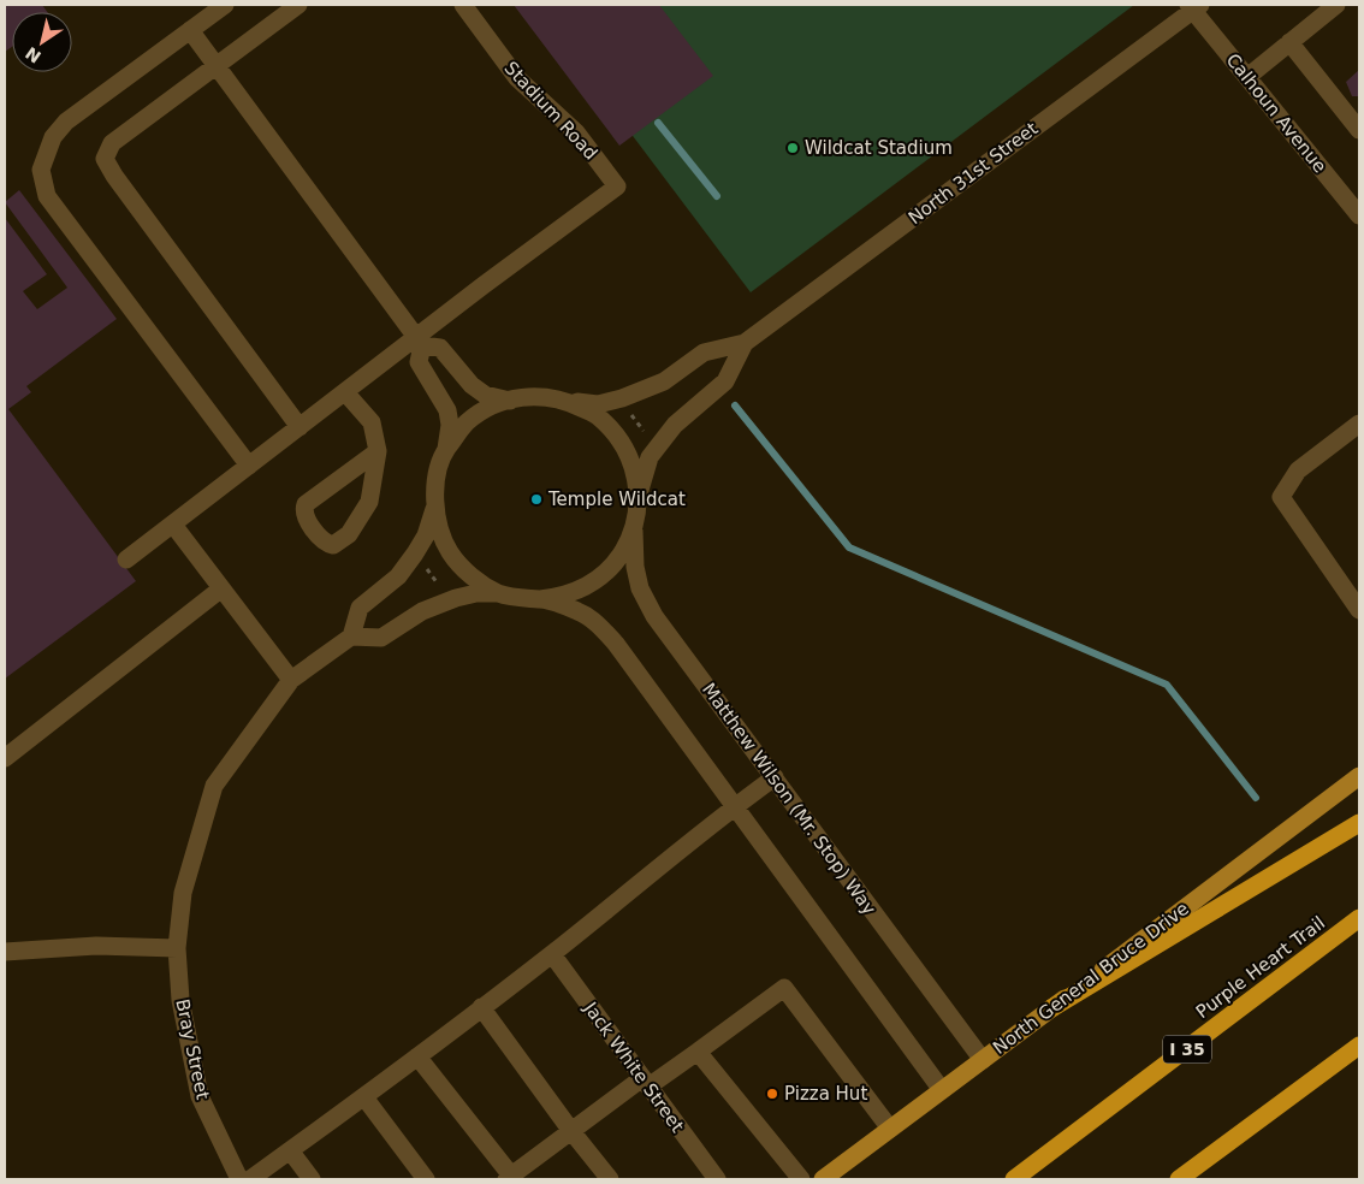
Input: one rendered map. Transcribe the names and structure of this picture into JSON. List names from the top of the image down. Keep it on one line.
{"streets":{"highway":["Purple Heart Trail","I 35"],"main road":["North General Bruce Drive"],"street":["Stadium Road","Calhoun Avenue","North 31st Street","Matthew Wilson (Mr. Stop) Way","Bray Street","Jack White Street"]},"crossings":[["Calhoun Avenue","North 31st Street"],["North 31st Street","Matthew Wilson (Mr. Stop) Way"],["Matthew Wilson (Mr. Stop) Way","North General Bruce Drive"]],"places":["Wildcat Stadium","Temple Wildcat","Pizza Hut"],"north":"bottom left"}
